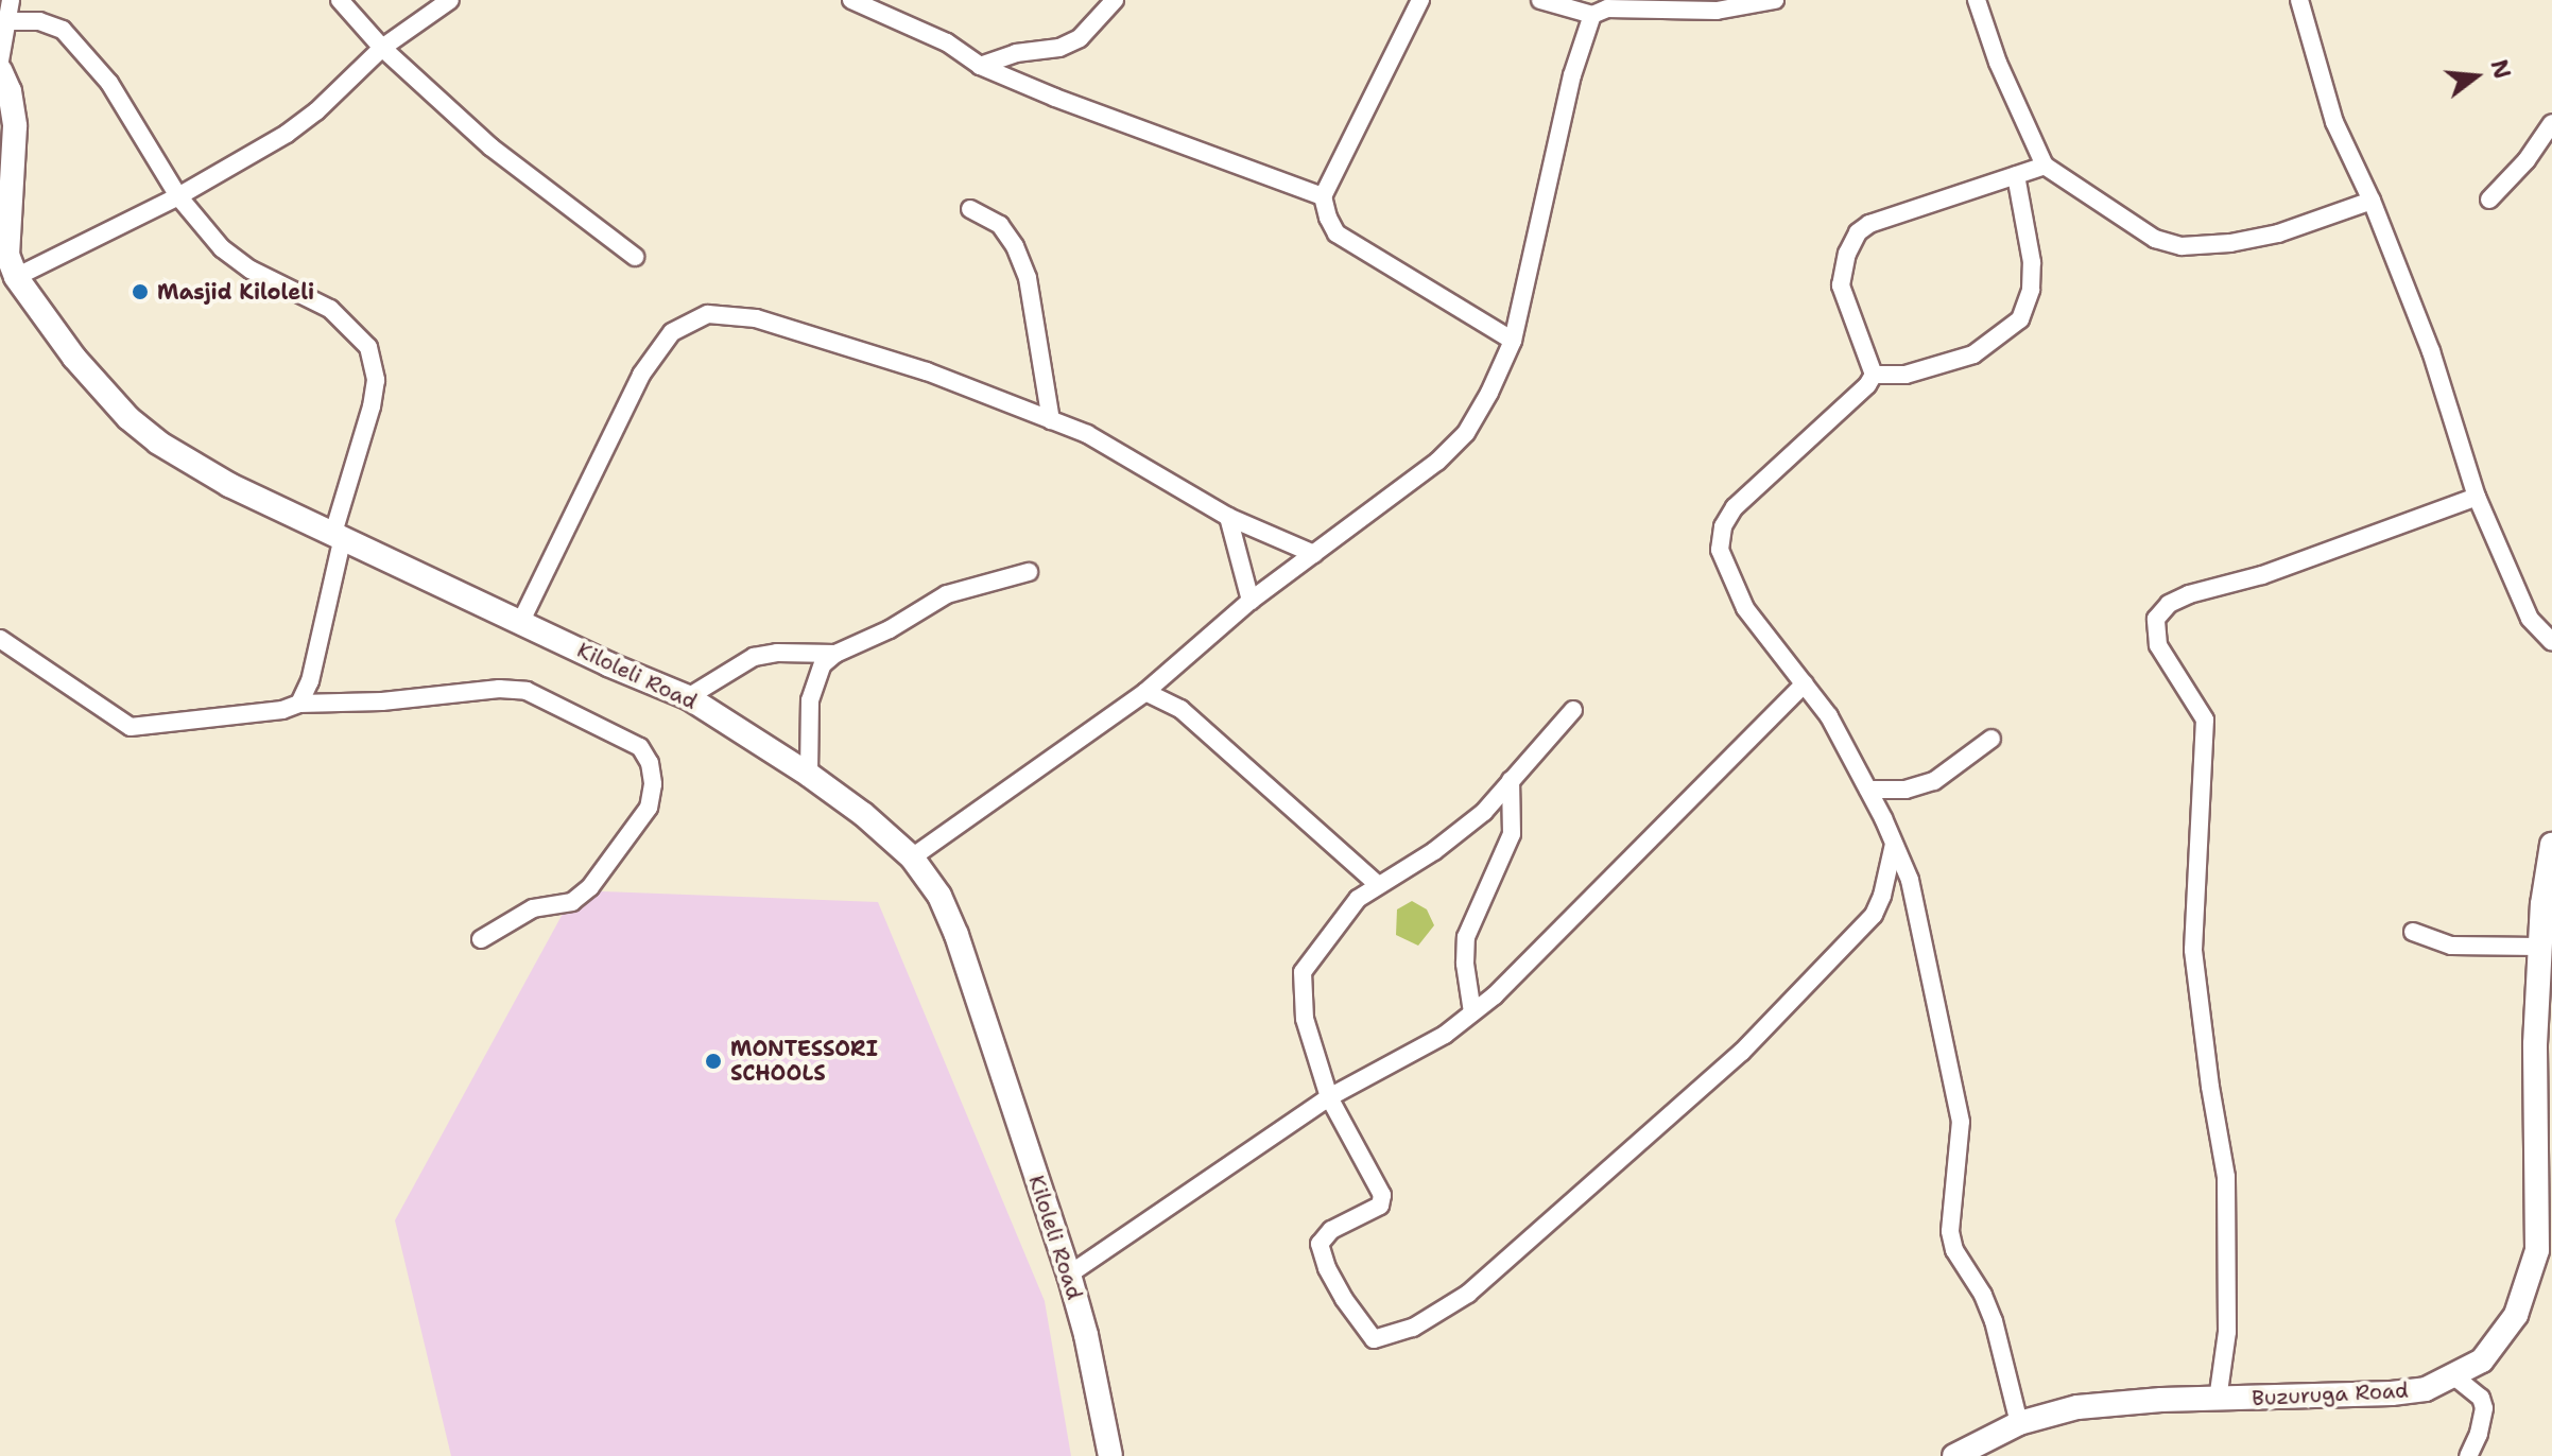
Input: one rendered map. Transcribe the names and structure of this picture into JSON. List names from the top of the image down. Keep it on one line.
{"streets":{"main road":["Kiloleli Road","Buzuruga Road"]},"places":["Masjid Kiloleli","MONTESSORI SCHOOLS"],"north":"right"}
